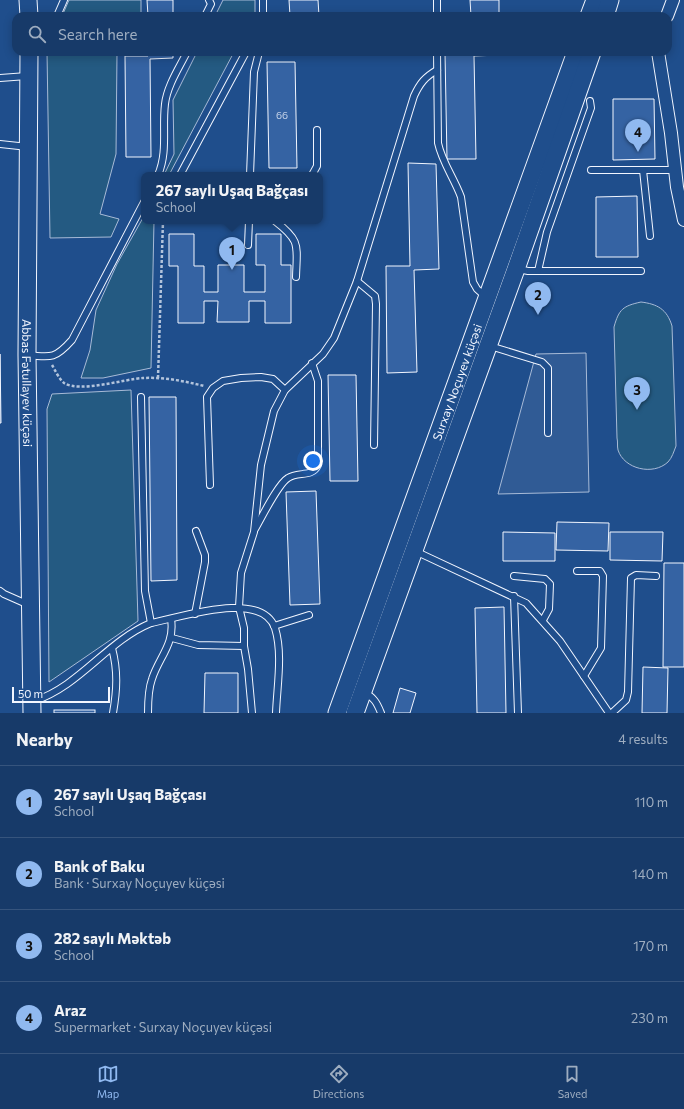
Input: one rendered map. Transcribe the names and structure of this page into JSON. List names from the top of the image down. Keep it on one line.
{"streets":{"street":["Abbas Fətullayev küçəsi","Surxay Noçuyev küçəsi"]},"house_numbers":["66"],"scale_bar":"50 m","page":{"search":"Search here","pins":["4","1","2","3"],"popup":["267 saylı Uşaq Bağçası","School"],"scale":"50 m","heading":["Nearby","4 results"],"list":[{"mark":"1","name":"267 saylı Uşaq Bağçası","note":"School","value":"110 m"},{"mark":"2","name":"Bank of Baku","note":"Bank · Surxay Noçuyev küçəsi","value":"140 m"},{"mark":"3","name":"282 saylı Məktəb","note":"School","value":"170 m"},{"mark":"4","name":"Araz","note":"Supermarket · Surxay Noçuyev küçəsi","value":"230 m"}],"nav":["Map","Directions","Saved"]}}
